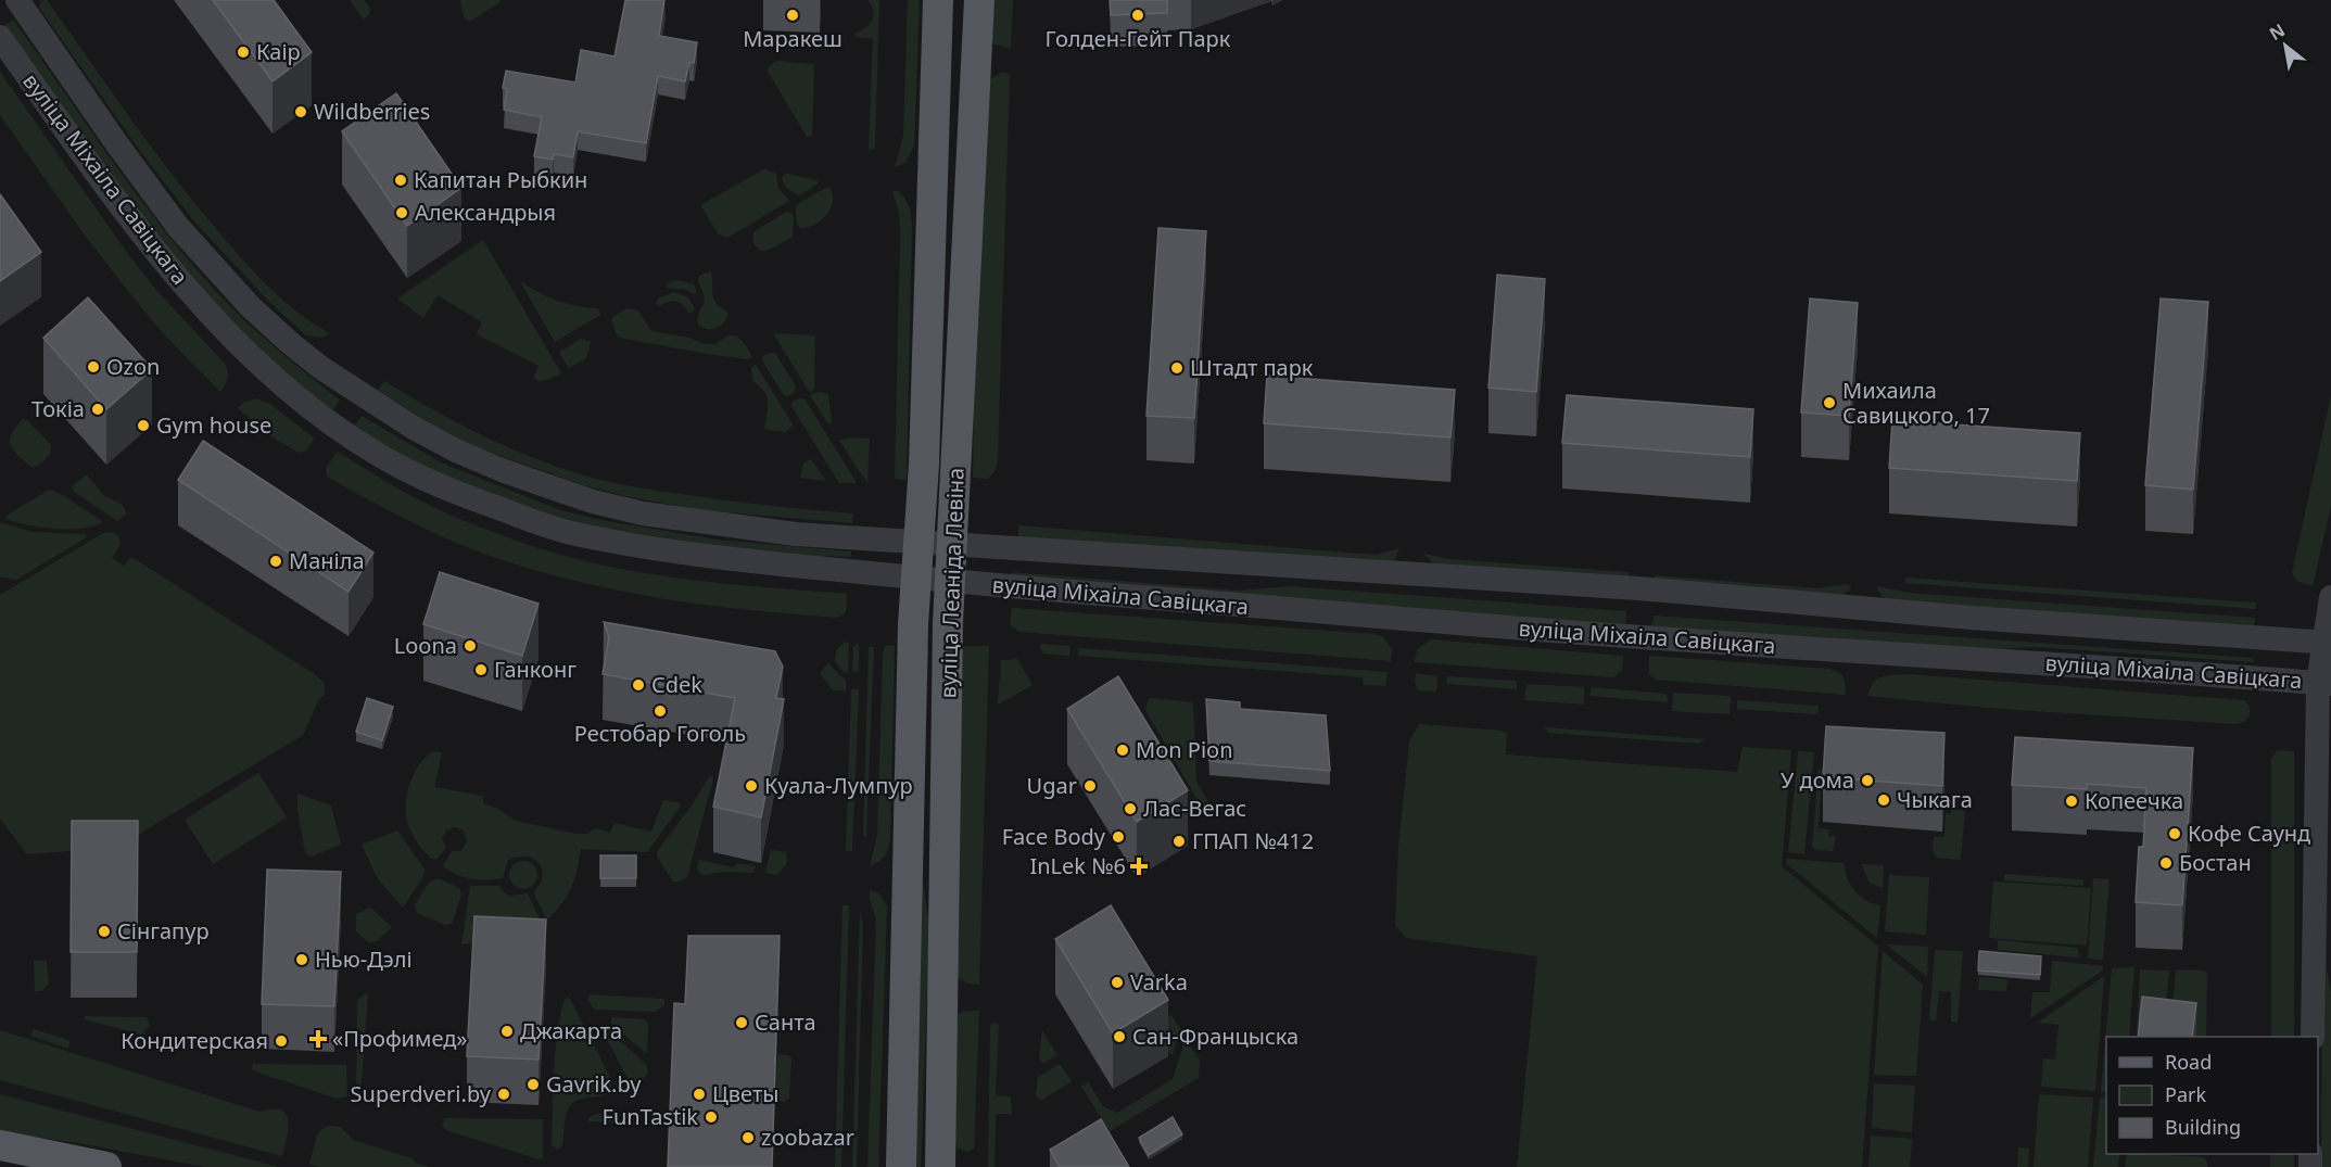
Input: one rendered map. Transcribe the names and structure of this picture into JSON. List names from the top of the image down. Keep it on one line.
{"streets":{"main road":["вуліца Леаніда Левіна"],"street":["вуліца Міхаіла Савіцкага"]},"crossings":[["вуліца Міхаіла Савіцкага","вуліца Леаніда Левіна"]],"places":{"other":["Маракеш","Голден-Гейт Парк","Каір","Wildberries","Капитан Рыбкин","Александрыя","Ozon","Штадт парк","Михаила Савицкого, 17","Токіа","Gym house","Маніла","Loona","Ганконг","Cdek","Рестобар Гоголь","Mon Pion","У дома","Куала-Лумпур","Ugar","Чыкага","Копеечка","Лас-Вегас","Кофе Саунд","Face Body","ГПАП №412","Бостан","Сінгапур","Нью-Дэлі","Varka","Санта","Джакарта","Сан-Францыска","Кондитерская","Gavrik.by","Superdveri.by","Цветы","FunTastik","zoobazar"],"health":["InLek №6","«Профимед»"]},"legend":["Road","Park","Building"],"north":"top left"}
